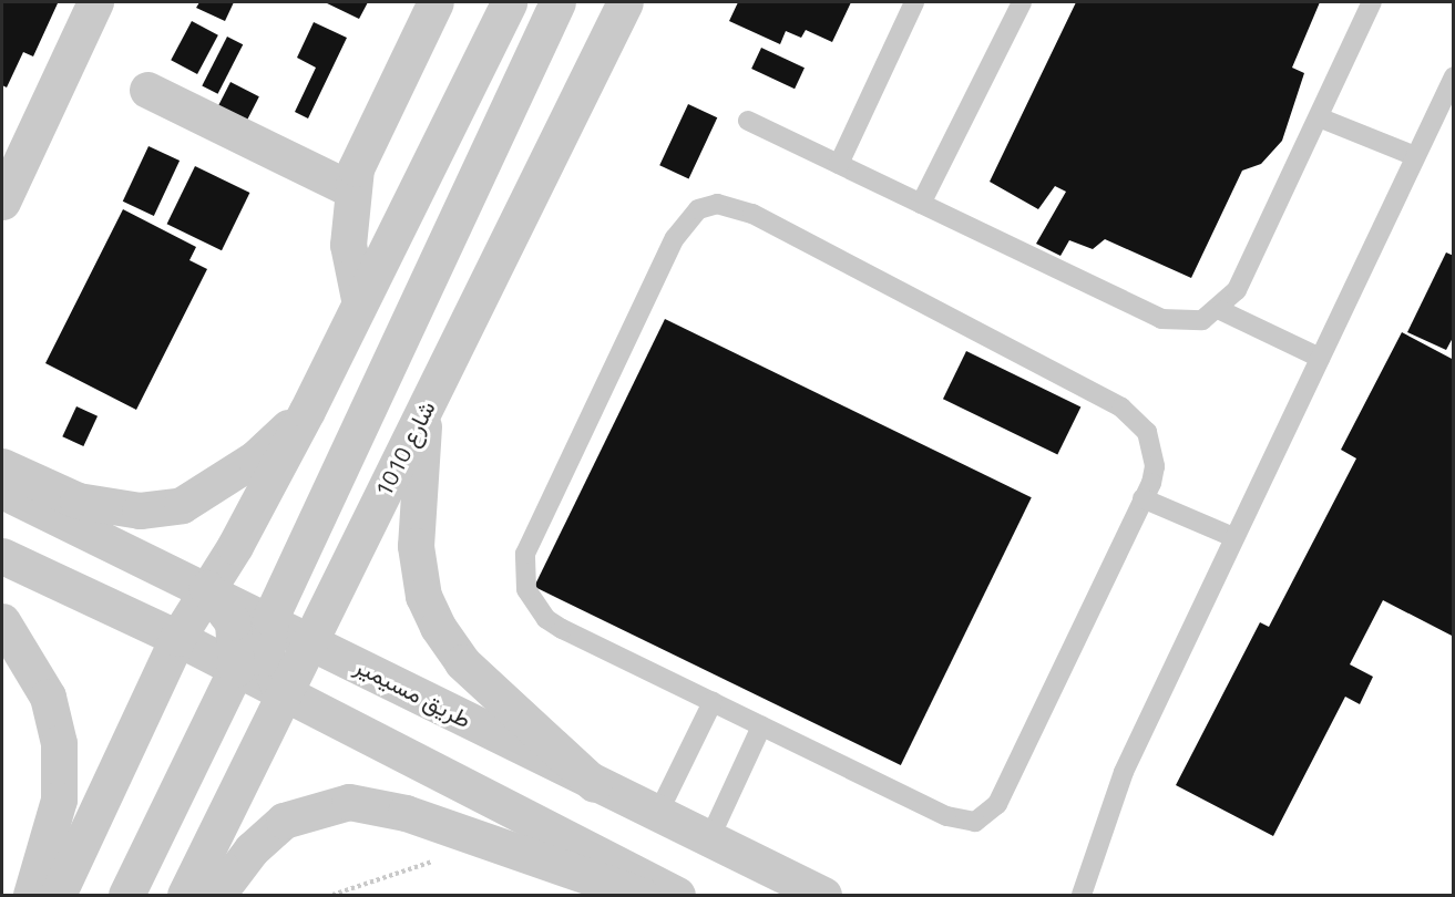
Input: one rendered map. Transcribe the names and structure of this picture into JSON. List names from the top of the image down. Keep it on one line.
{"streets":{"street":["شارع 1010","طريق مسيمير"]},"crossings":[["شارع 1010","طريق مسيمير"]]}
